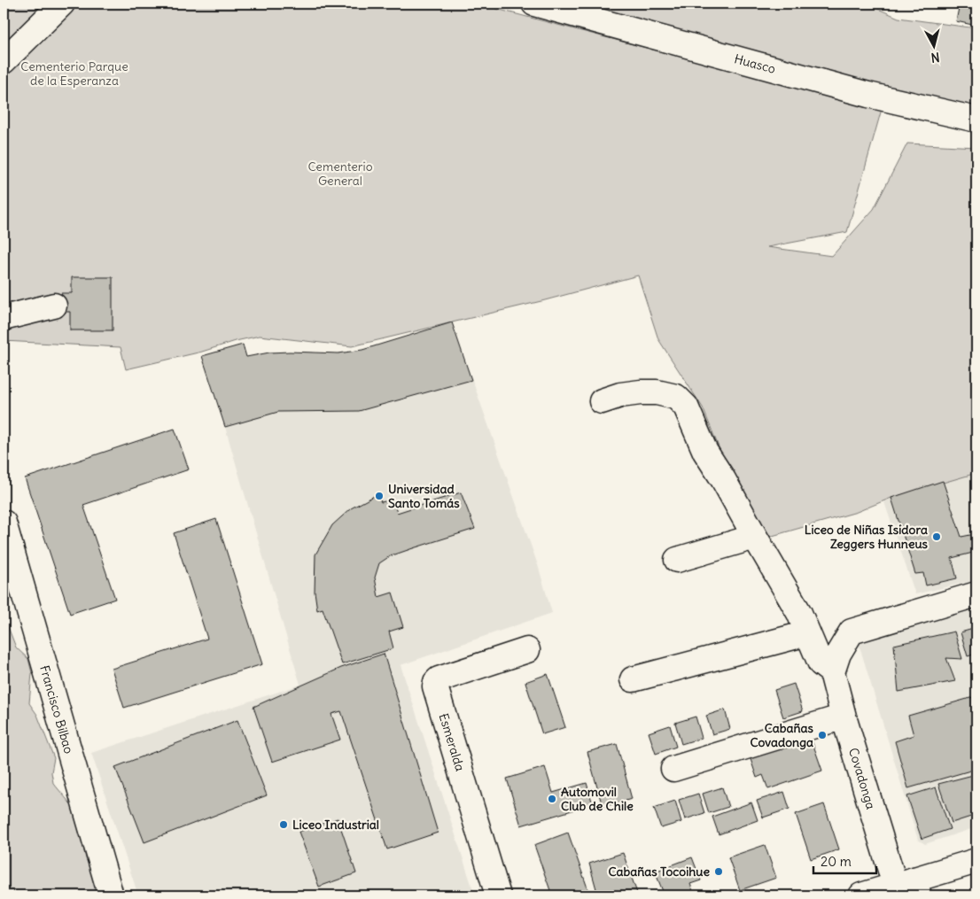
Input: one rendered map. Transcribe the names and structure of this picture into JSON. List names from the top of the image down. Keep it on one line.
{"streets":{"street":["Huasco","Francisco Bilbao","Esmeralda","Covadonga"]},"parks":["Cementerio Parque de la Esperanza","Cementerio General"],"places":["Universidad Santo Tomás","Liceo de Niñas Isidora Zeggers Hunneus","Cabañas Covadonga","Automovil Club de Chile","Liceo Industrial","Cabañas Tocoihue"],"scale_bar":"20 m","north":"bottom"}
